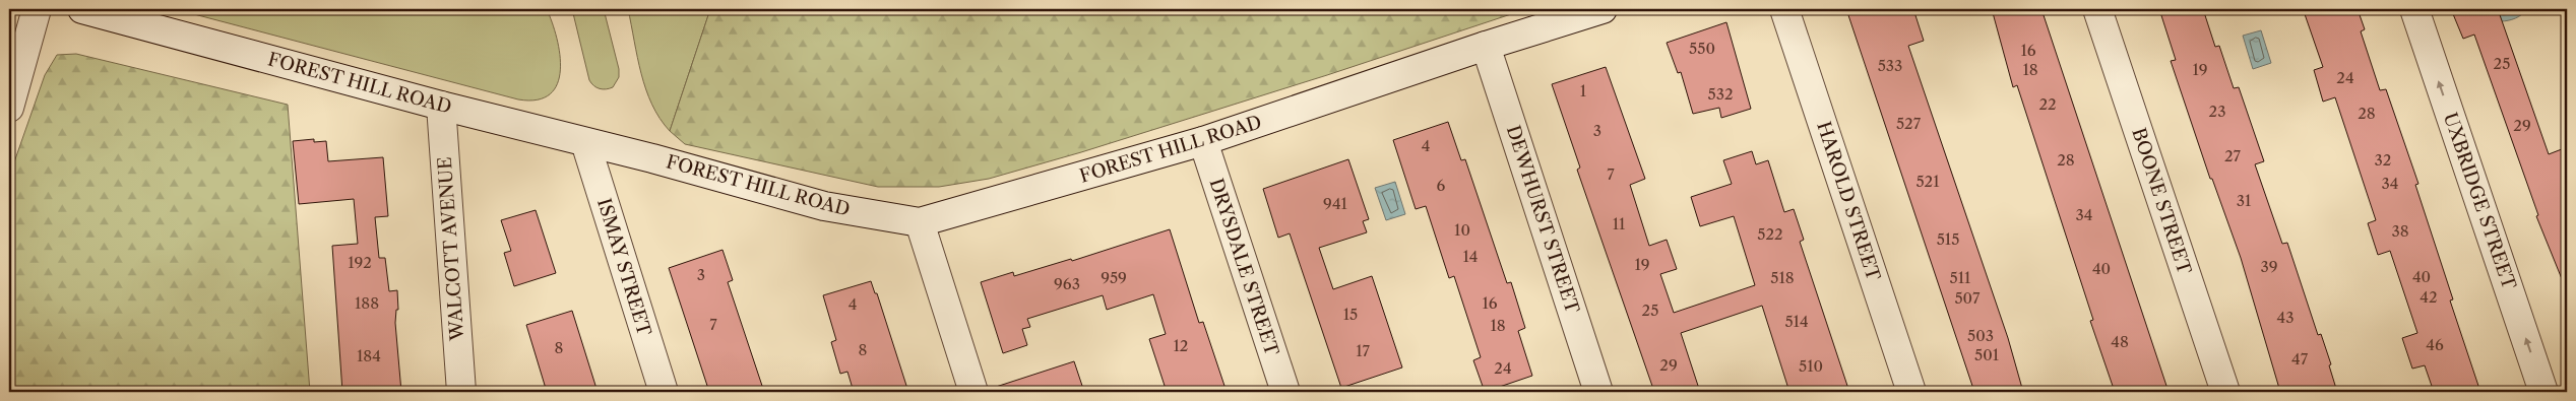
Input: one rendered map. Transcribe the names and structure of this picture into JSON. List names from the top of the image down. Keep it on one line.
{"streets":{"street":["FOREST HILL ROAD","HAROLD STREET","BOONE STREET","UXBRIDGE STREET","DEWHURST STREET","WALCOTT AVENUE","ISMAY STREET","DRYSDALE STREET"]},"crossings":[["FOREST HILL ROAD","DEWHURST STREET"],["FOREST HILL ROAD","WALCOTT AVENUE"],["FOREST HILL ROAD","ISMAY STREET"],["FOREST HILL ROAD","DRYSDALE STREET"]],"one_way":["UXBRIDGE STREET"],"house_numbers":["550","16","25","533","18","19","24","1","532","22","23","28","527","29","3","4","27","28","32","7","521","34","6","31","941","34","11","10","38","522","515","14","192","19","39","40","3","40","959","518","511","963","42","507","188","16","4","25","15","43","514","7","18","503","48","46","12","8","8","17","501","184","47","29","510","24"]}
